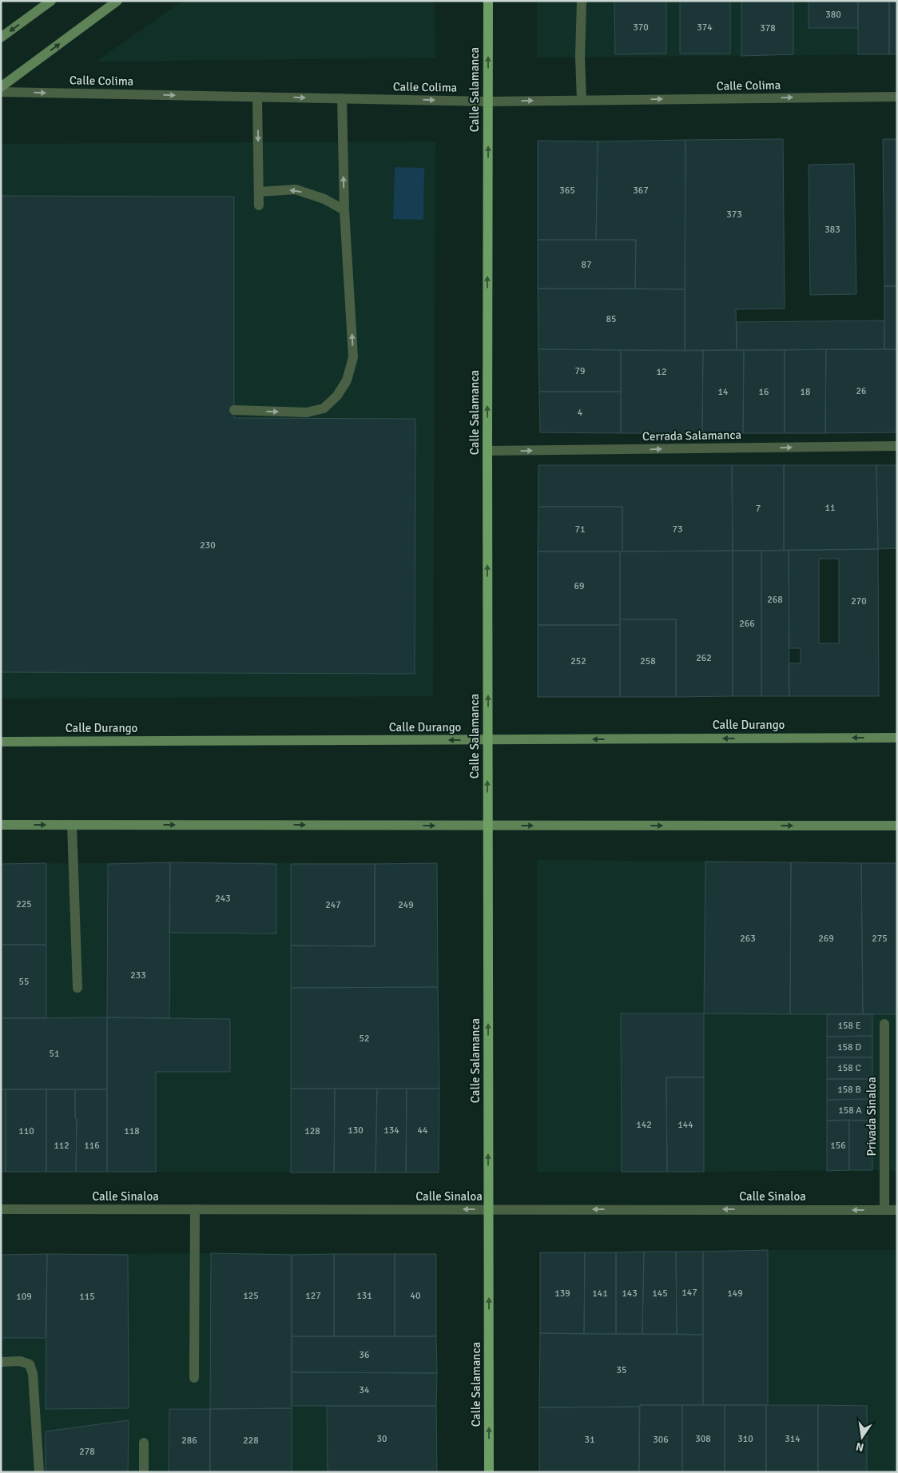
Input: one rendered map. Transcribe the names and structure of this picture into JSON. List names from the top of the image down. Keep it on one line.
{"streets":{"main road":["Calle Salamanca","Calle Durango"],"street":["Calle Colima","Cerrada Salamanca","Privada Sinaloa","Calle Sinaloa"]},"crossings":[["Calle Colima","Calle Salamanca"],["Calle Salamanca","Cerrada Salamanca"],["Calle Salamanca","Calle Durango"],["Calle Salamanca","Calle Sinaloa"],["Privada Sinaloa","Calle Sinaloa"]],"one_way":["Calle Colima","Calle Salamanca","Cerrada Salamanca","Calle Sinaloa"],"house_numbers":["380","370","374","378","365","367","373","383","87","85","79","12","26","14","16","18","4","11","7","71","73","230","69","268","270","266","262","252","258","243","225","247","249","263","269","275","233","55","158 E","52","158 D","51","158 C","158 B","158 A","142","144","130","134","44","110","118","128","112","116","156","147","139","141","143","145","149","125","127","131","40","109","115","36","35","34","30","308","310","314","31","306","286","228","278"],"north":"bottom"}
